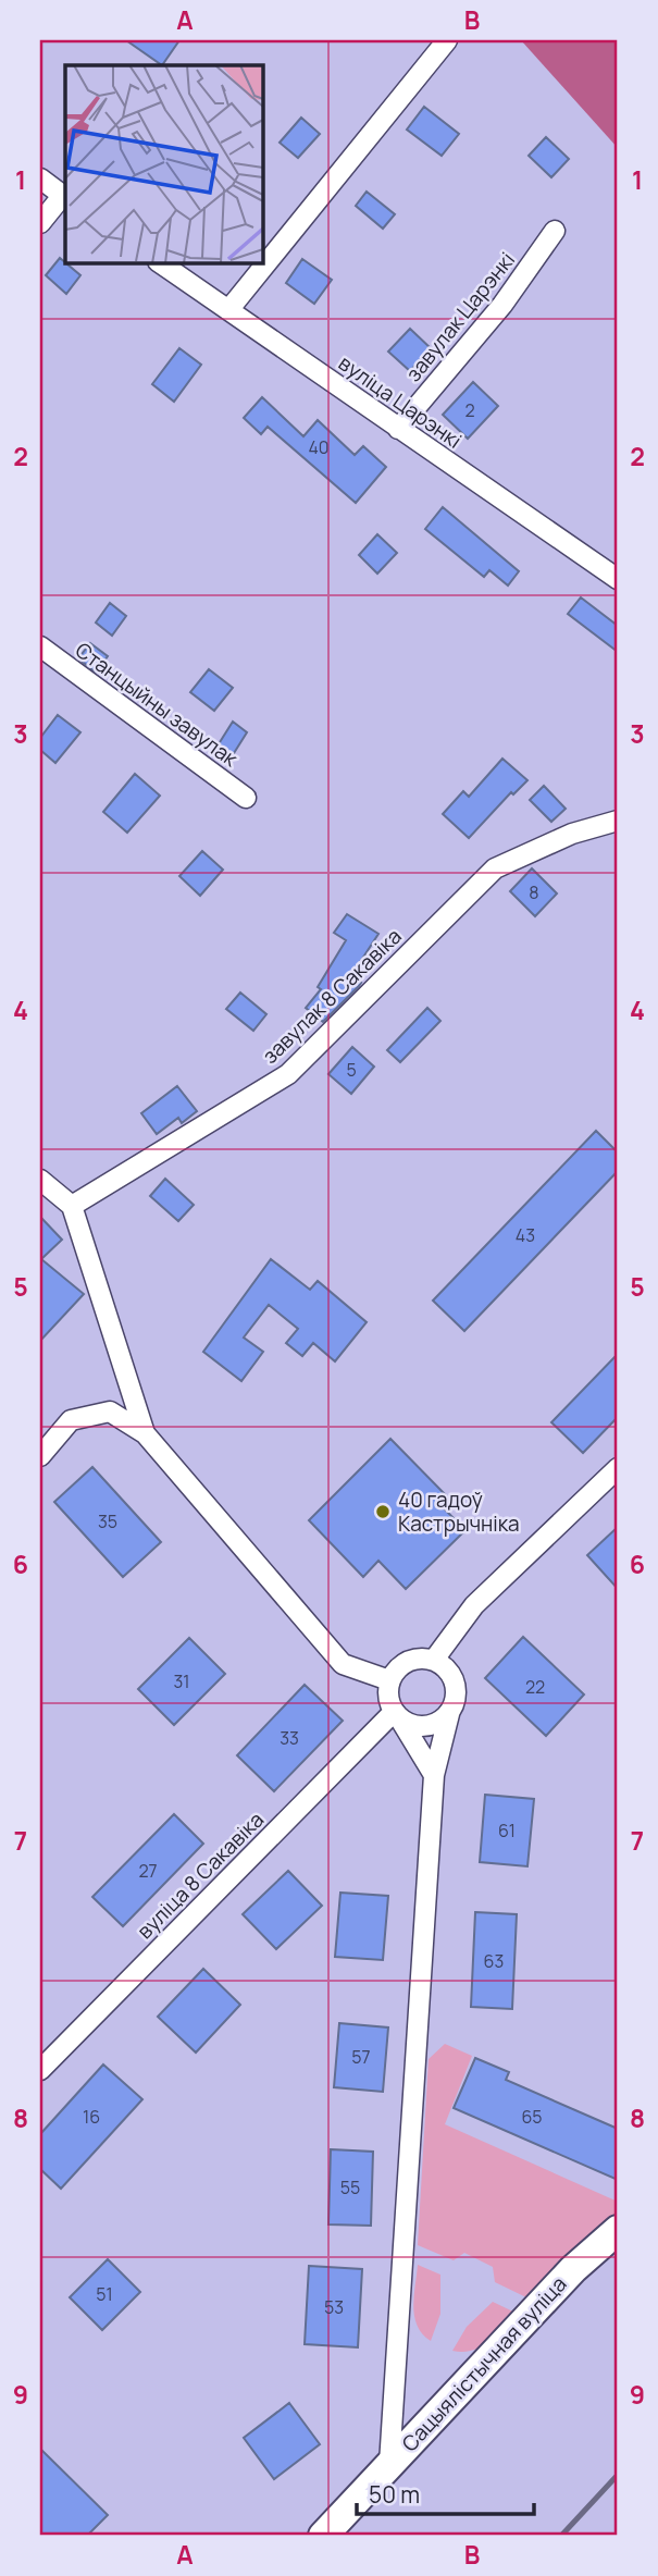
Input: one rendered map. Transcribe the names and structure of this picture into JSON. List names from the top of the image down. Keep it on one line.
{"streets":{"street":["завулак Царэнкі","вуліца Царэнкі","Станцыйны завулак","завулак 8 Сакавіка","вуліца 8 Сакавіка","Сацыялістычная вуліца"]},"crossings":[["завулак Царэнкі","вуліца Царэнкі"]],"places":["40 гадоў Кастрычніка"],"house_numbers":["2","40","8","5","43","35","31","22","33","61","27","63","57","16","65","55","51","53"],"scale_bar":"50 m","grid":{"columns":["A","B"],"rows":["1","2","3","4","5","6","7","8","9"]}}
